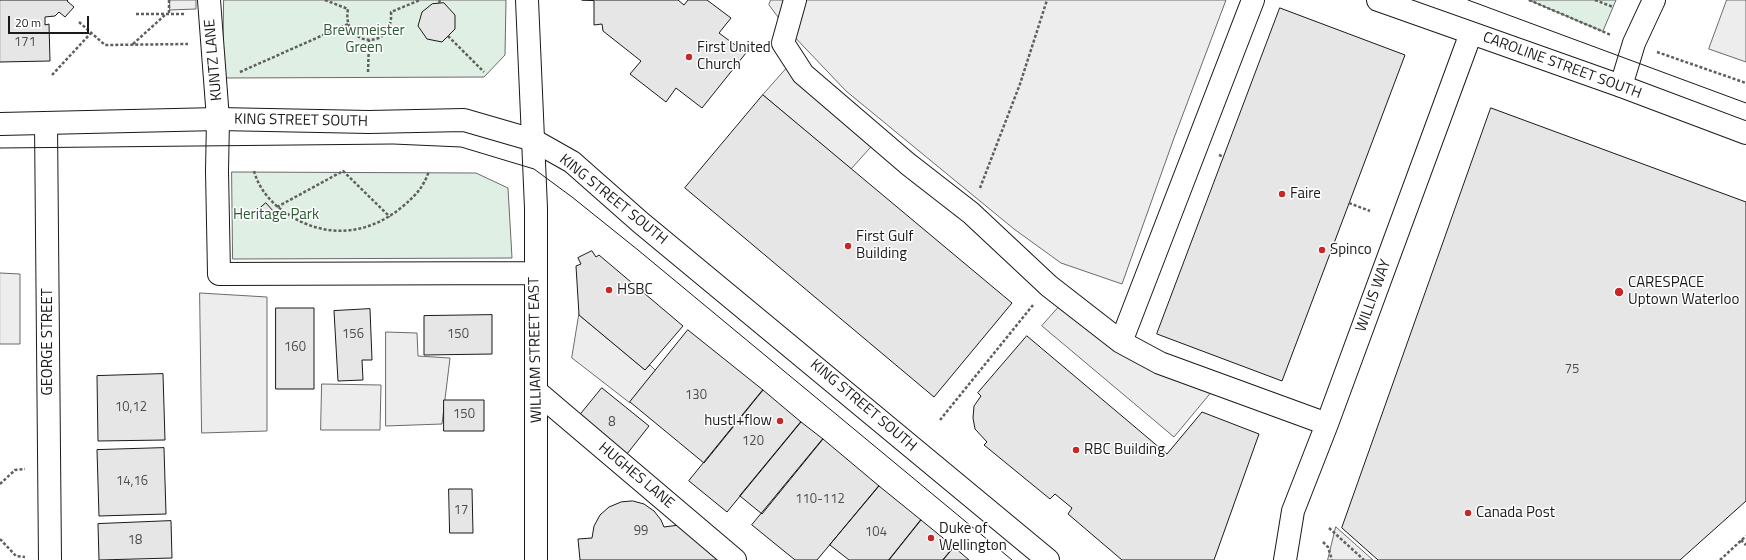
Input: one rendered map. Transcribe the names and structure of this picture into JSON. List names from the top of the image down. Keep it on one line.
{"streets":{"street":["KUNTZ LANE","CAROLINE STREET SOUTH","KING STREET SOUTH","WILLIS WAY","GEORGE STREET","WILLIAM STREET EAST","HUGHES LANE"]},"crossings":[["KUNTZ LANE","KING STREET SOUTH"],["KUNTZ LANE","WILLIAM STREET EAST"],["CAROLINE STREET SOUTH","WILLIS WAY"],["KING STREET SOUTH","GEORGE STREET"],["KING STREET SOUTH","WILLIAM STREET EAST"],["WILLIAM STREET EAST","HUGHES LANE"]],"parks":["Brewmeister Green","Heritage Park"],"places":["First United Church","Faire","First Gulf Building","Spinco","HSBC","CARESPACE Uptown Waterloo","hustl+flow","RBC Building","Canada Post","Duke of Wellington"],"house_numbers":["171","156","150","160","75","130","10,12","150","8","120","14,16","110-112","17","99","104","18"],"scale_bar":"20 m"}
